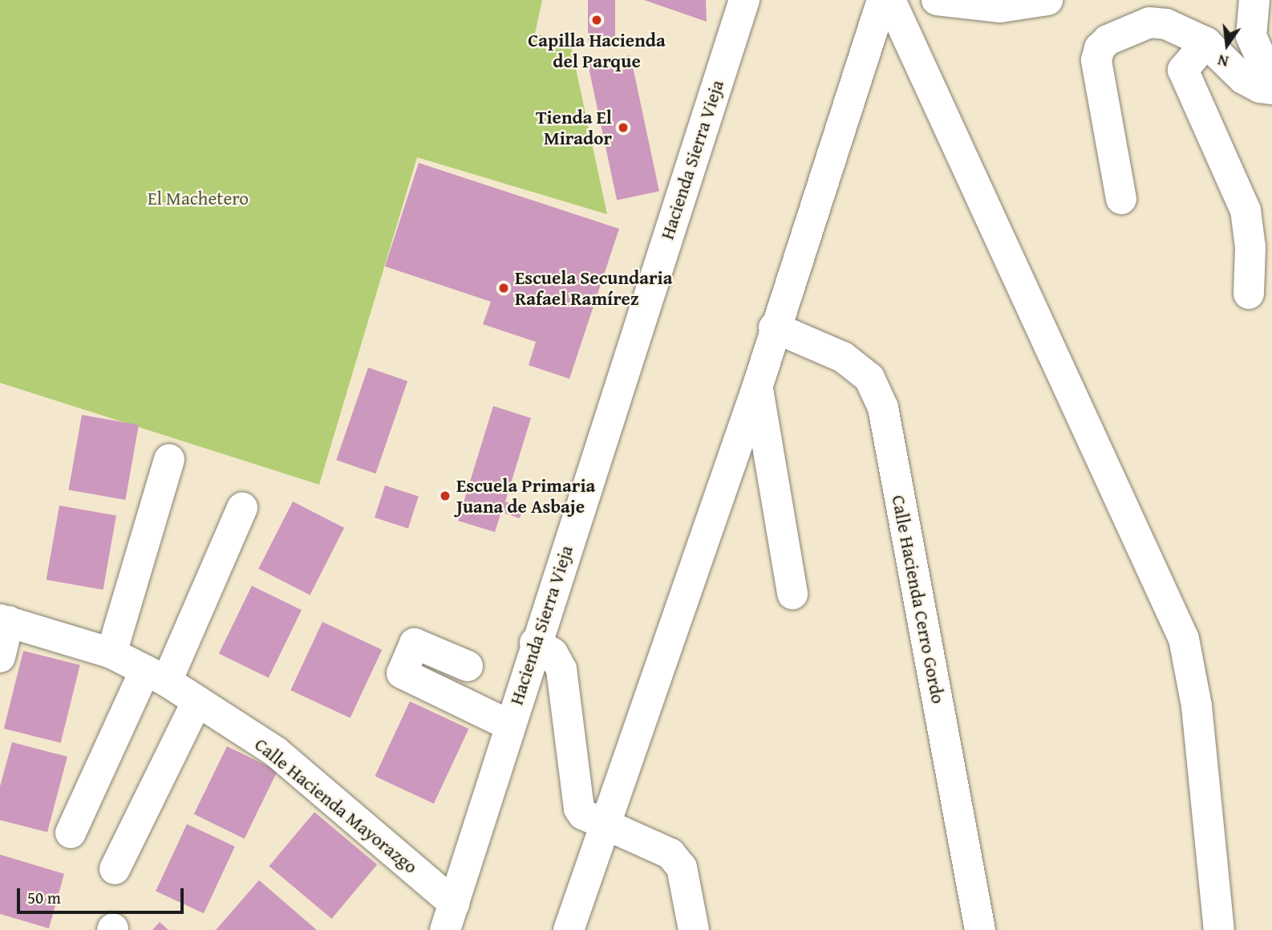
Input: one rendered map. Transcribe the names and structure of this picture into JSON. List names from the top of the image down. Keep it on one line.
{"streets":{"street":["Hacienda Sierra Vieja","Calle Hacienda Cerro Gordo","Calle Hacienda Mayorazgo"]},"crossings":[["Hacienda Sierra Vieja","Calle Hacienda Mayorazgo"]],"parks":["El Machetero"],"places":["Capilla Hacienda del Parque","Tienda El Mirador","Escuela Secundaria Rafael Ramírez","Escuela Primaria Juana de Asbaje"],"scale_bar":"50 m","north":"bottom"}
